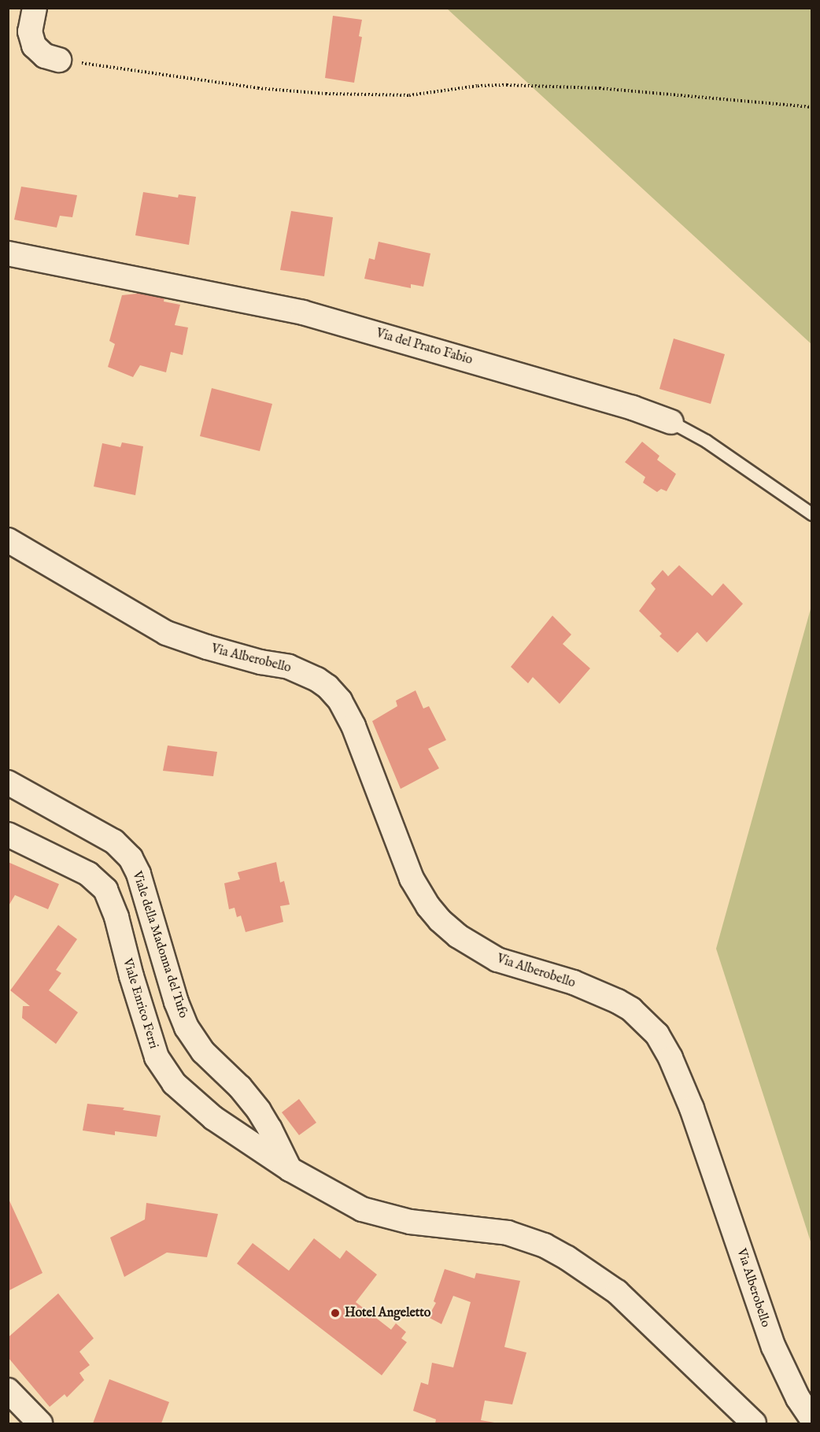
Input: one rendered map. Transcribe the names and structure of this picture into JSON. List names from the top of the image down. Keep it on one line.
{"streets":{"street":["Via del Prato Fabio","Via Alberobello","Viale della Madonna del Tufo","Viale Enrico Ferri"]},"crossings":[["Viale della Madonna del Tufo","Viale Enrico Ferri"]],"places":["Hotel Angeletto"]}
